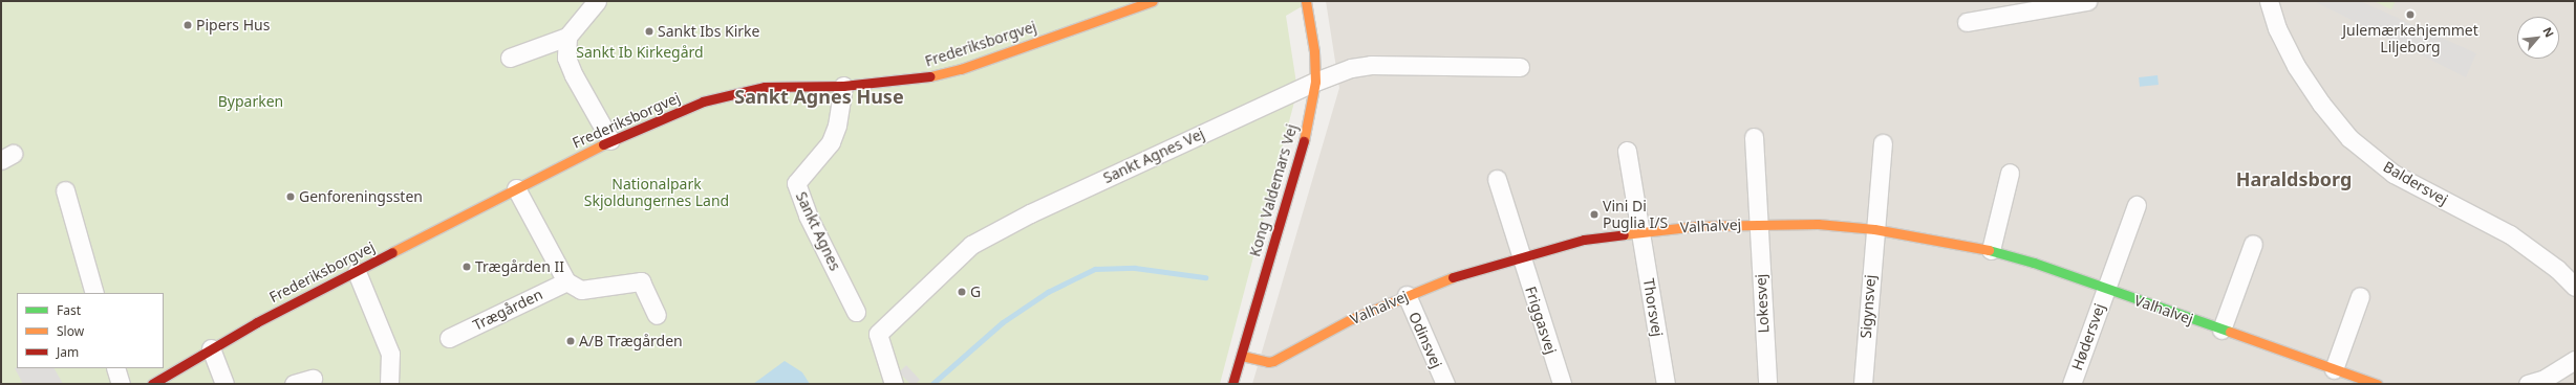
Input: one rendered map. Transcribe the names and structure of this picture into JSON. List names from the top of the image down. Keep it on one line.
{"streets":{"street":["Frederiksborgvej","Sankt Agnes Vej","Baldersvej","Kong Valdemars Vej","Valhalvej","Sankt Agnes","Lokesvej","Sigynsvej","Thorsvej","Trægården","Friggasvej","Hødersvej","Odinsvej"]},"crossings":[["Frederiksborgvej","Sankt Agnes"],["Sankt Agnes Vej","Kong Valdemars Vej"],["Kong Valdemars Vej","Valhalvej"],["Valhalvej","Lokesvej"],["Valhalvej","Sigynsvej"],["Valhalvej","Thorsvej"],["Valhalvej","Friggasvej"],["Valhalvej","Hødersvej"],["Valhalvej","Odinsvej"]],"districts":["Sankt Agnes Huse","Haraldsborg"],"parks":["Sankt Ib Kirkegård","Byparken","Nationalpark Skjoldungernes Land"],"places":["Julemærkehjemmet Liljeborg","Pipers Hus","Sankt Ibs Kirke","Genforeningssten","Vini Di Puglia I/S","Trægården II","G","A/B Trægården"],"legend":["Fast","Slow","Jam"],"north":"top right"}
